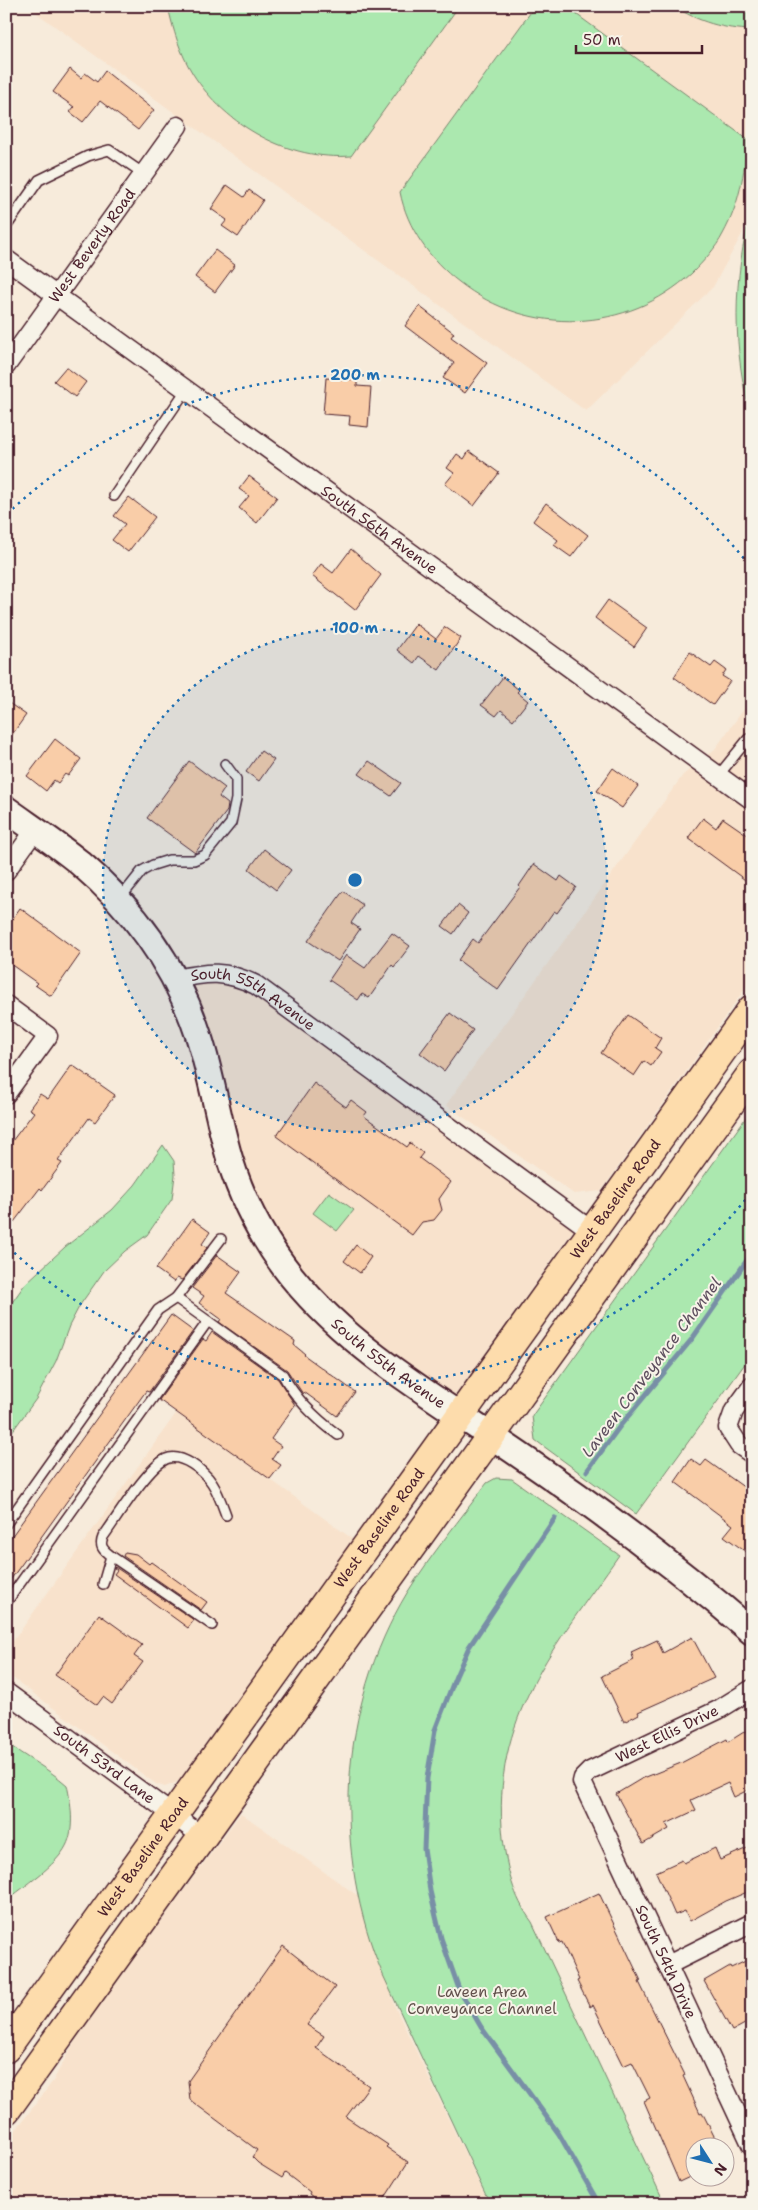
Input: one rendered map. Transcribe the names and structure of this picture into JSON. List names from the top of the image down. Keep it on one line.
{"streets":{"main road":["West Baseline Road"],"street":["West Beverly Road","South 56th Avenue","South 55th Avenue","West Ellis Drive","South 53rd Lane","South 54th Drive"]},"crossings":[["West Beverly Road","South 56th Avenue"],["South 55th Avenue","West Baseline Road"],["West Baseline Road","South 53rd Lane"],["West Ellis Drive","South 54th Drive"]],"water":["Laveen Conveyance Channel"],"parks":["Laveen Area Conveyance Channel"],"scale_bar":"50 m","north":"bottom right","rings":["200 m","100 m"]}
